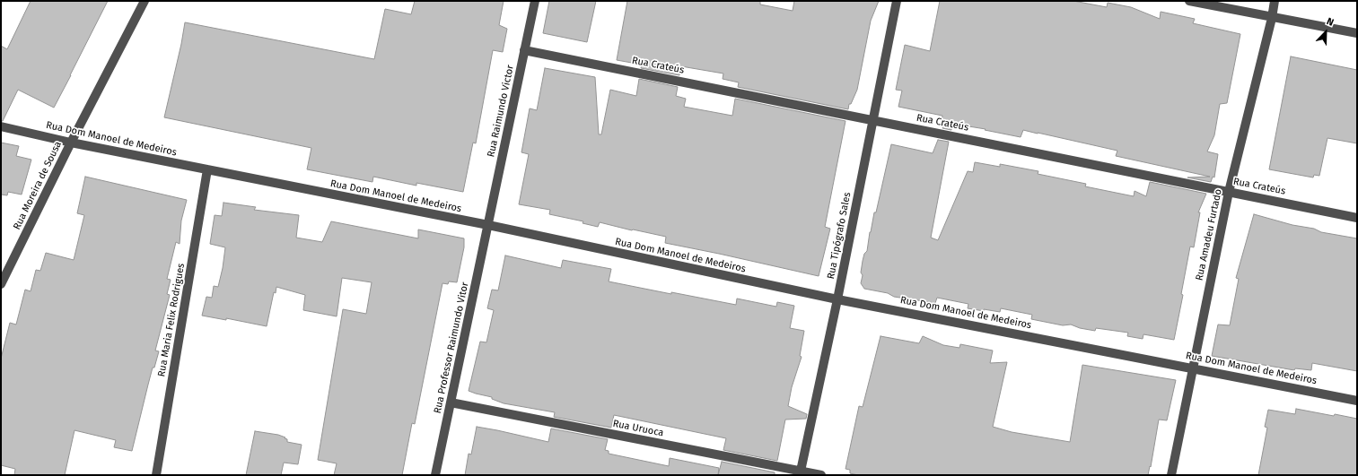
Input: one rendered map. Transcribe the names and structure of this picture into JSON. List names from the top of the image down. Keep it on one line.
{"streets":{"street":["Rua Crateús","Rua Raimundo Victor","Rua Dom Manoel de Medeiros","Rua Moreira de Sousa","Rua Amadeu Furtado","Rua Tipógrafo Sales","Rua Maria Felix Rodrigues","Rua Professor Raimundo Vitor","Rua Uruoca"]},"crossings":[["Rua Crateús","Rua Raimundo Victor"],["Rua Crateús","Rua Amadeu Furtado"],["Rua Crateús","Rua Tipógrafo Sales"],["Rua Raimundo Victor","Rua Dom Manoel de Medeiros"],["Rua Raimundo Victor","Rua Professor Raimundo Vitor"],["Rua Dom Manoel de Medeiros","Rua Moreira de Sousa"],["Rua Dom Manoel de Medeiros","Rua Amadeu Furtado"],["Rua Dom Manoel de Medeiros","Rua Tipógrafo Sales"],["Rua Dom Manoel de Medeiros","Rua Maria Felix Rodrigues"],["Rua Dom Manoel de Medeiros","Rua Professor Raimundo Vitor"],["Rua Tipógrafo Sales","Rua Uruoca"],["Rua Professor Raimundo Vitor","Rua Uruoca"]],"north":"top right"}
